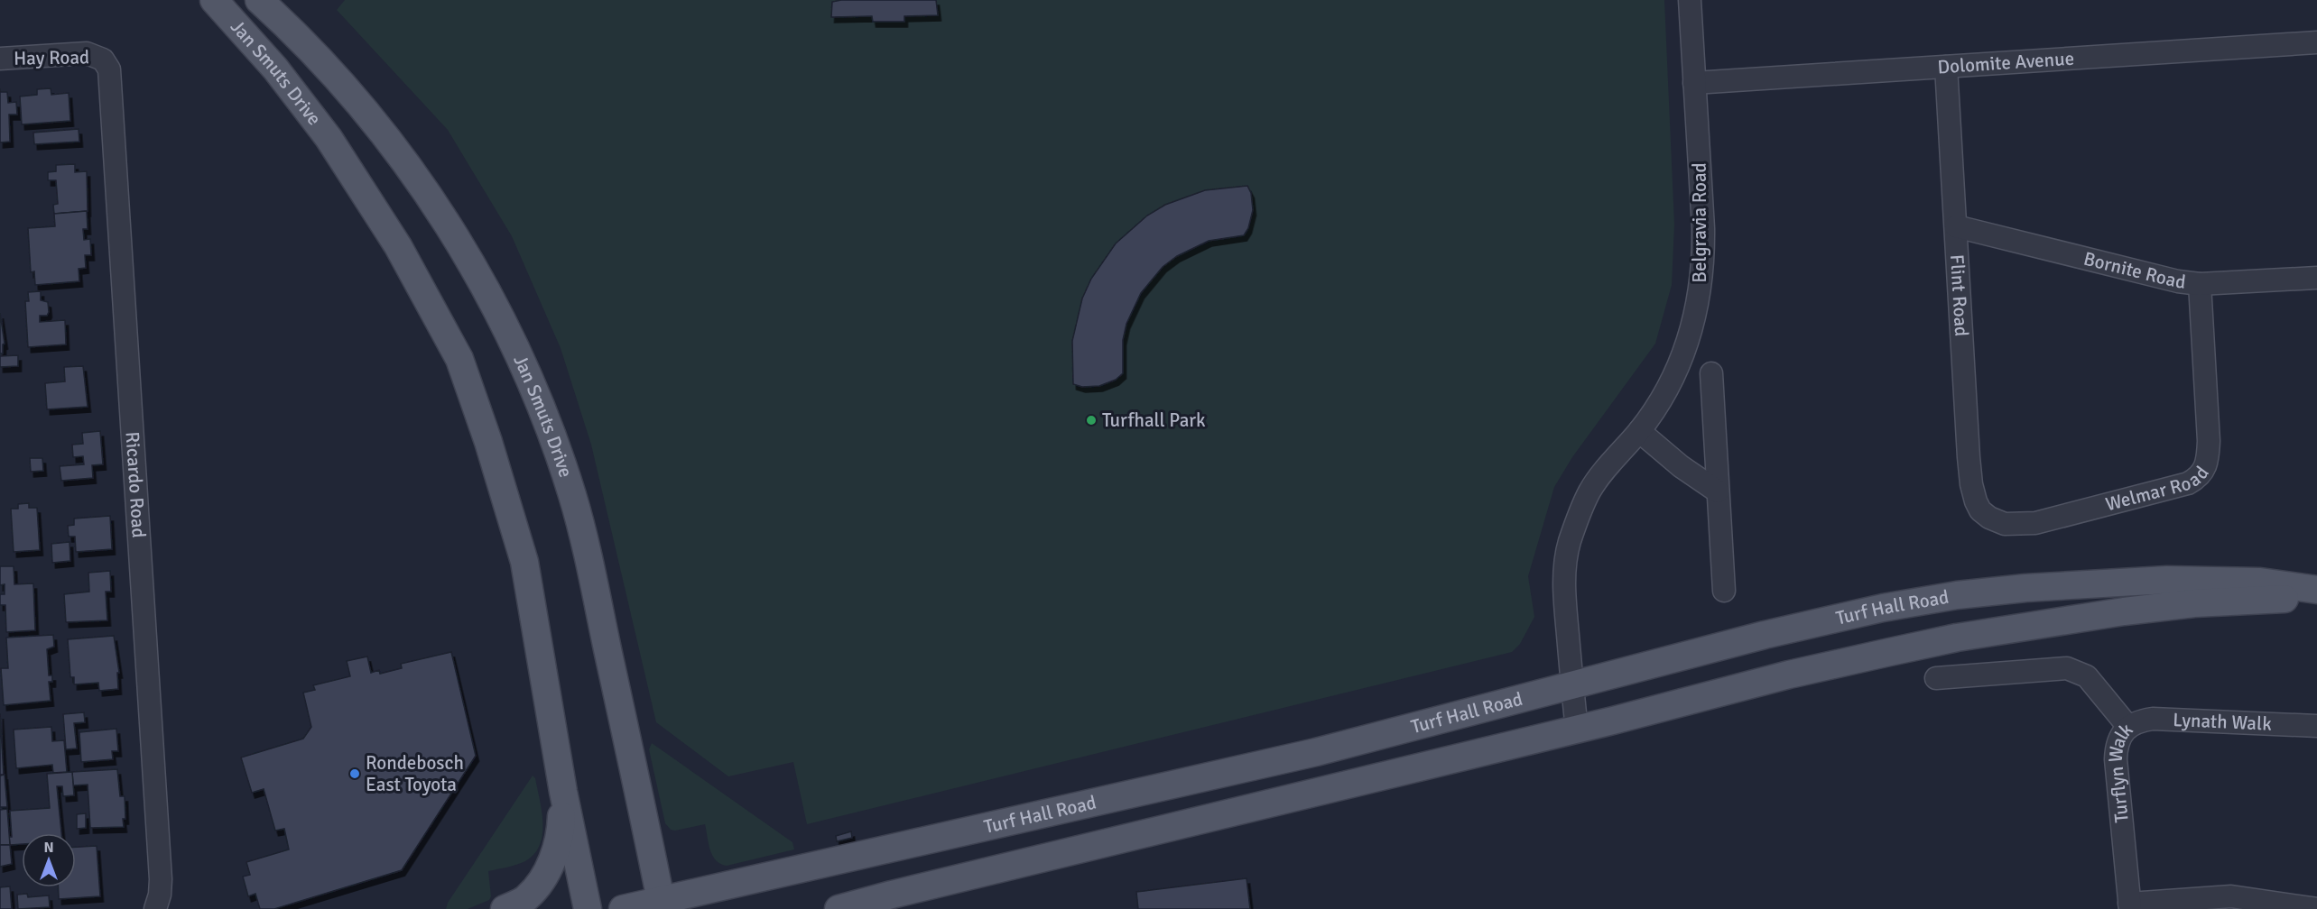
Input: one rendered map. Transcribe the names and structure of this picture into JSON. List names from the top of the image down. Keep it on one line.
{"streets":{"main road":["Jan Smuts Drive","Turf Hall Road"],"street":["Hay Road","Dolomite Avenue","Belgravia Road","Bornite Road","Flint Road","Welmar Road","Ricardo Road","Lynath Walk","Turflyn Walk"]},"crossings":[["Hay Road","Ricardo Road"],["Dolomite Avenue","Belgravia Road"],["Dolomite Avenue","Flint Road"],["Jan Smuts Drive","Turf Hall Road"],["Belgravia Road","Turf Hall Road"],["Bornite Road","Flint Road"],["Bornite Road","Welmar Road"],["Flint Road","Welmar Road"],["Lynath Walk","Turflyn Walk"]],"places":["Turfhall Park","Rondebosch East Toyota"],"north":"top"}
